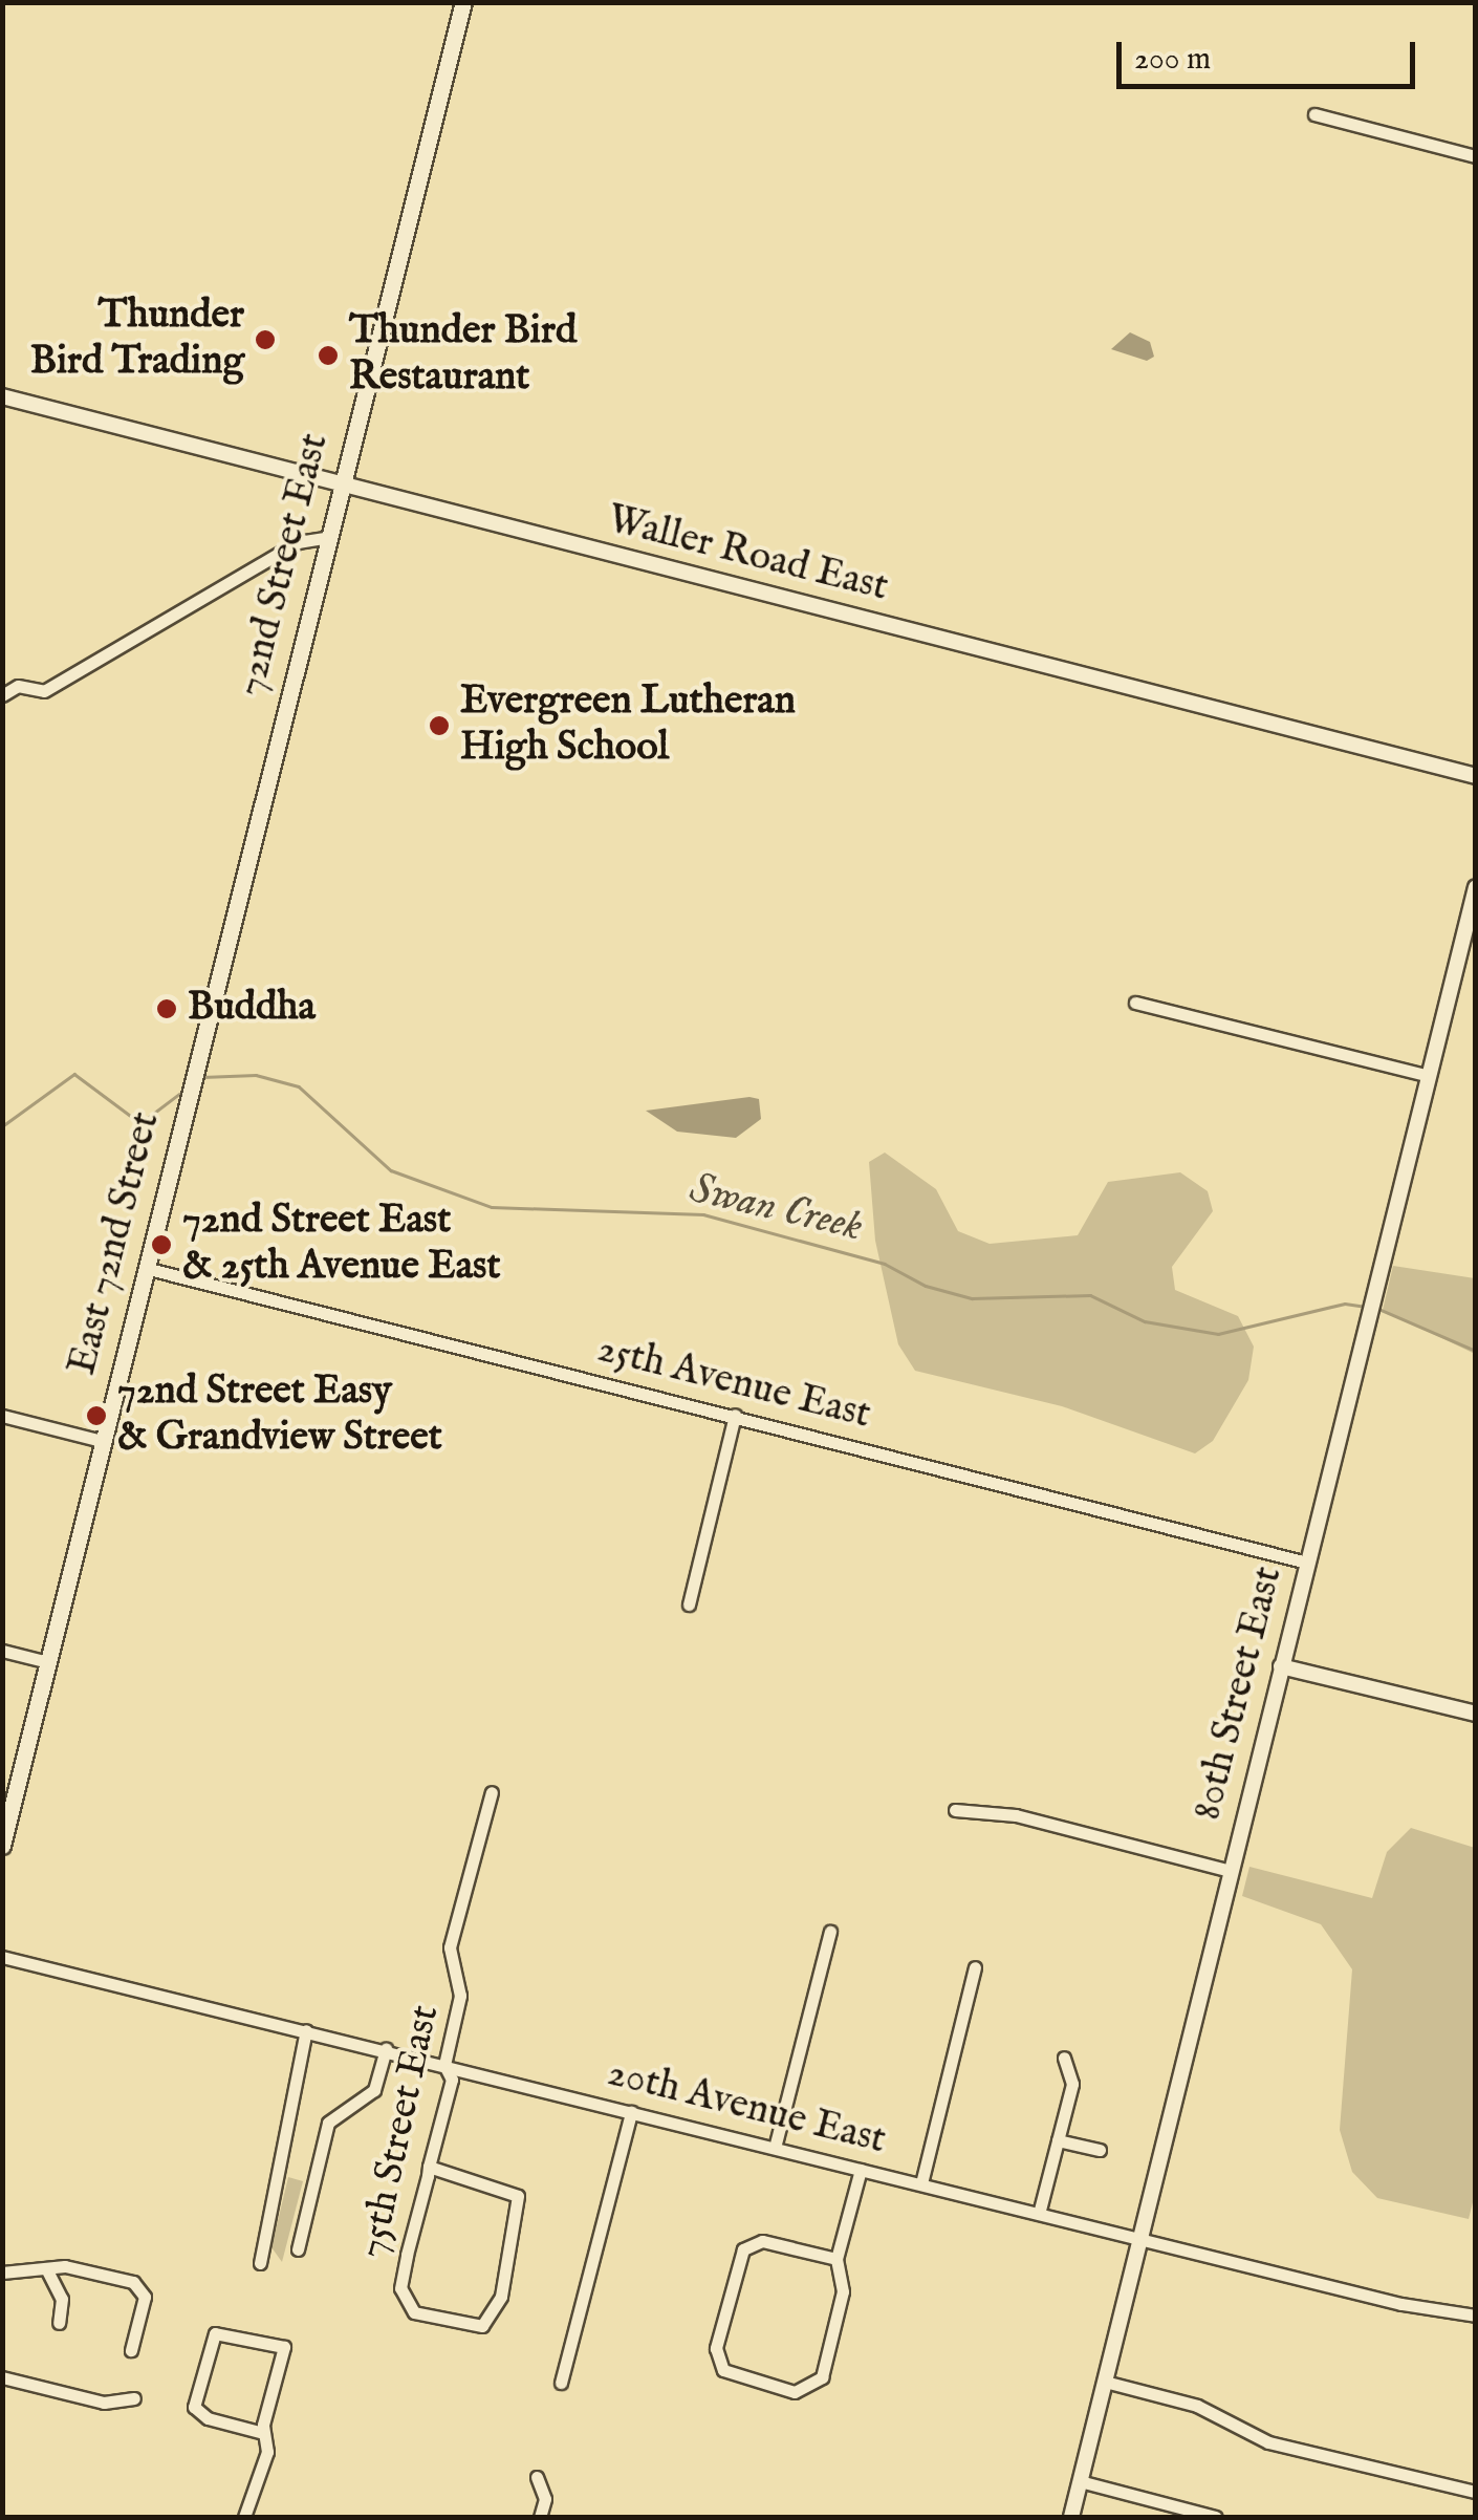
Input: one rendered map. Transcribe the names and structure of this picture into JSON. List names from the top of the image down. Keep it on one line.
{"streets":{"main road":["72nd Street East","East 72nd Street"],"street":["Waller Road East","25th Avenue East","80th Street East","20th Avenue East","75th Street East"]},"crossings":[["Waller Road East","72nd Street East"],["72nd Street East","East 72nd Street"],["East 72nd Street","25th Avenue East"],["25th Avenue East","80th Street East"],["80th Street East","20th Avenue East"],["20th Avenue East","75th Street East"]],"water":["Swan Creek"],"places":["Thunder Bird Trading","Thunder Bird Restaurant","Evergreen Lutheran High School","Buddha","72nd Street East & 25th Avenue East","72nd Street Easy & Grandview Street"],"scale_bar":"200 m"}
